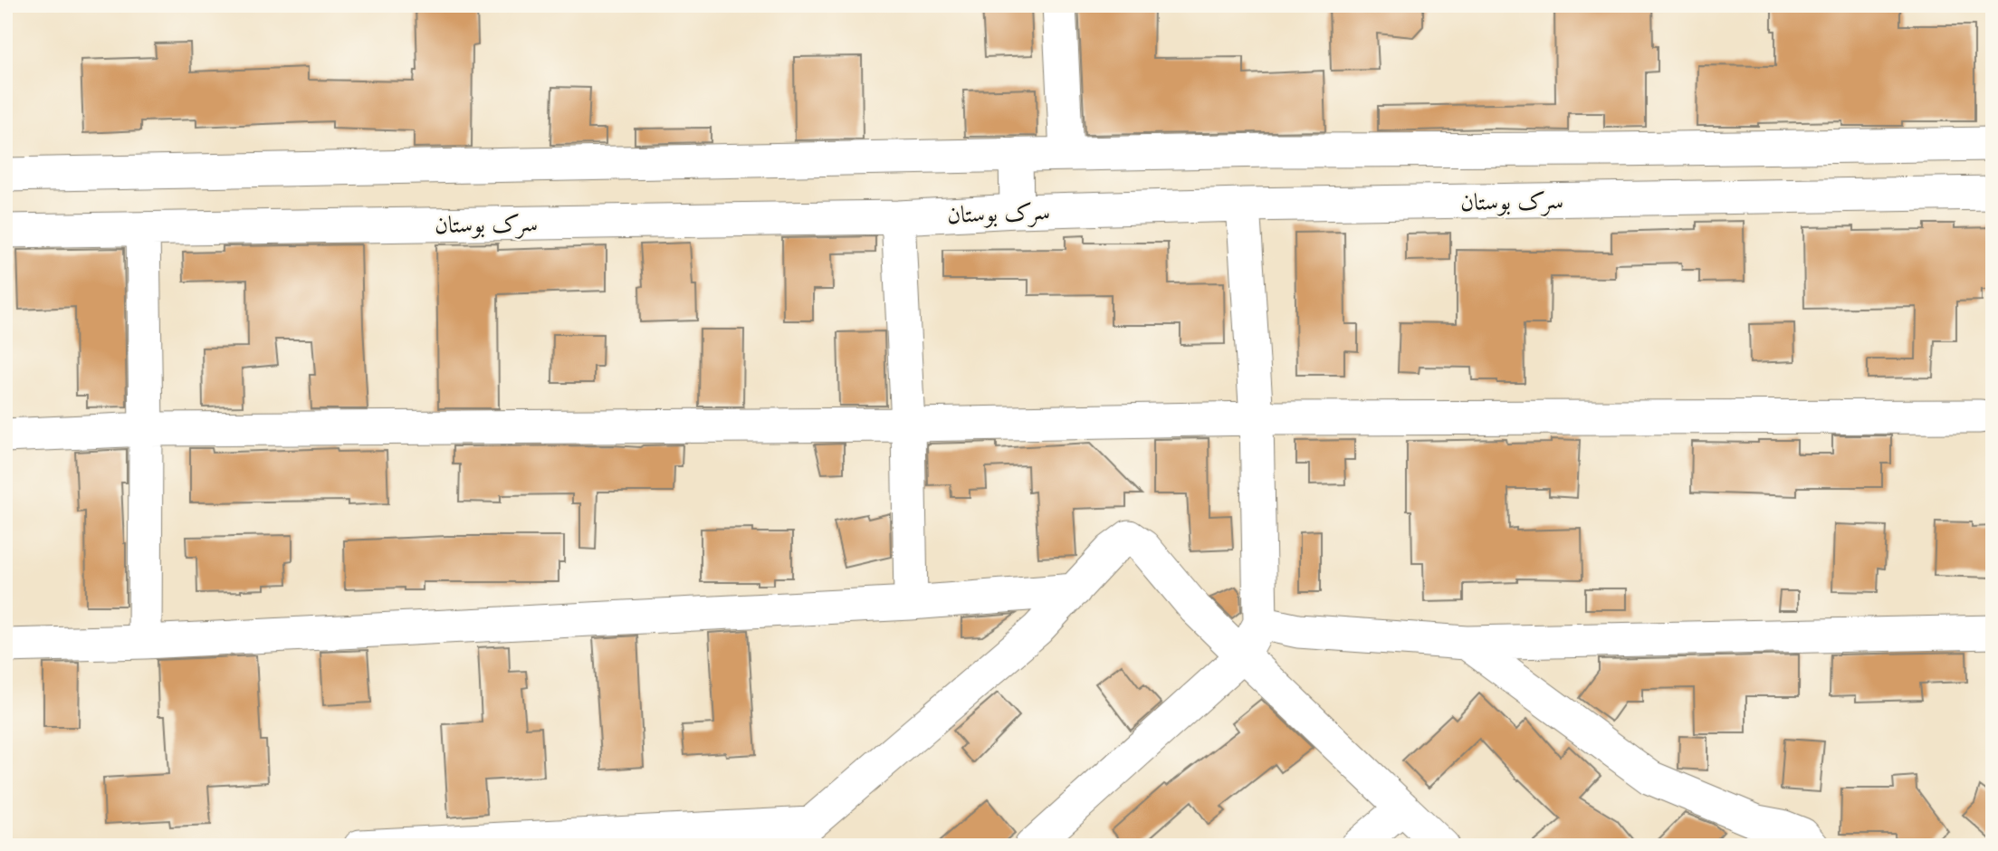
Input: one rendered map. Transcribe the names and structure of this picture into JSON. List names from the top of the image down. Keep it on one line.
{"streets":{"street":["سرک بوستان"]}}
